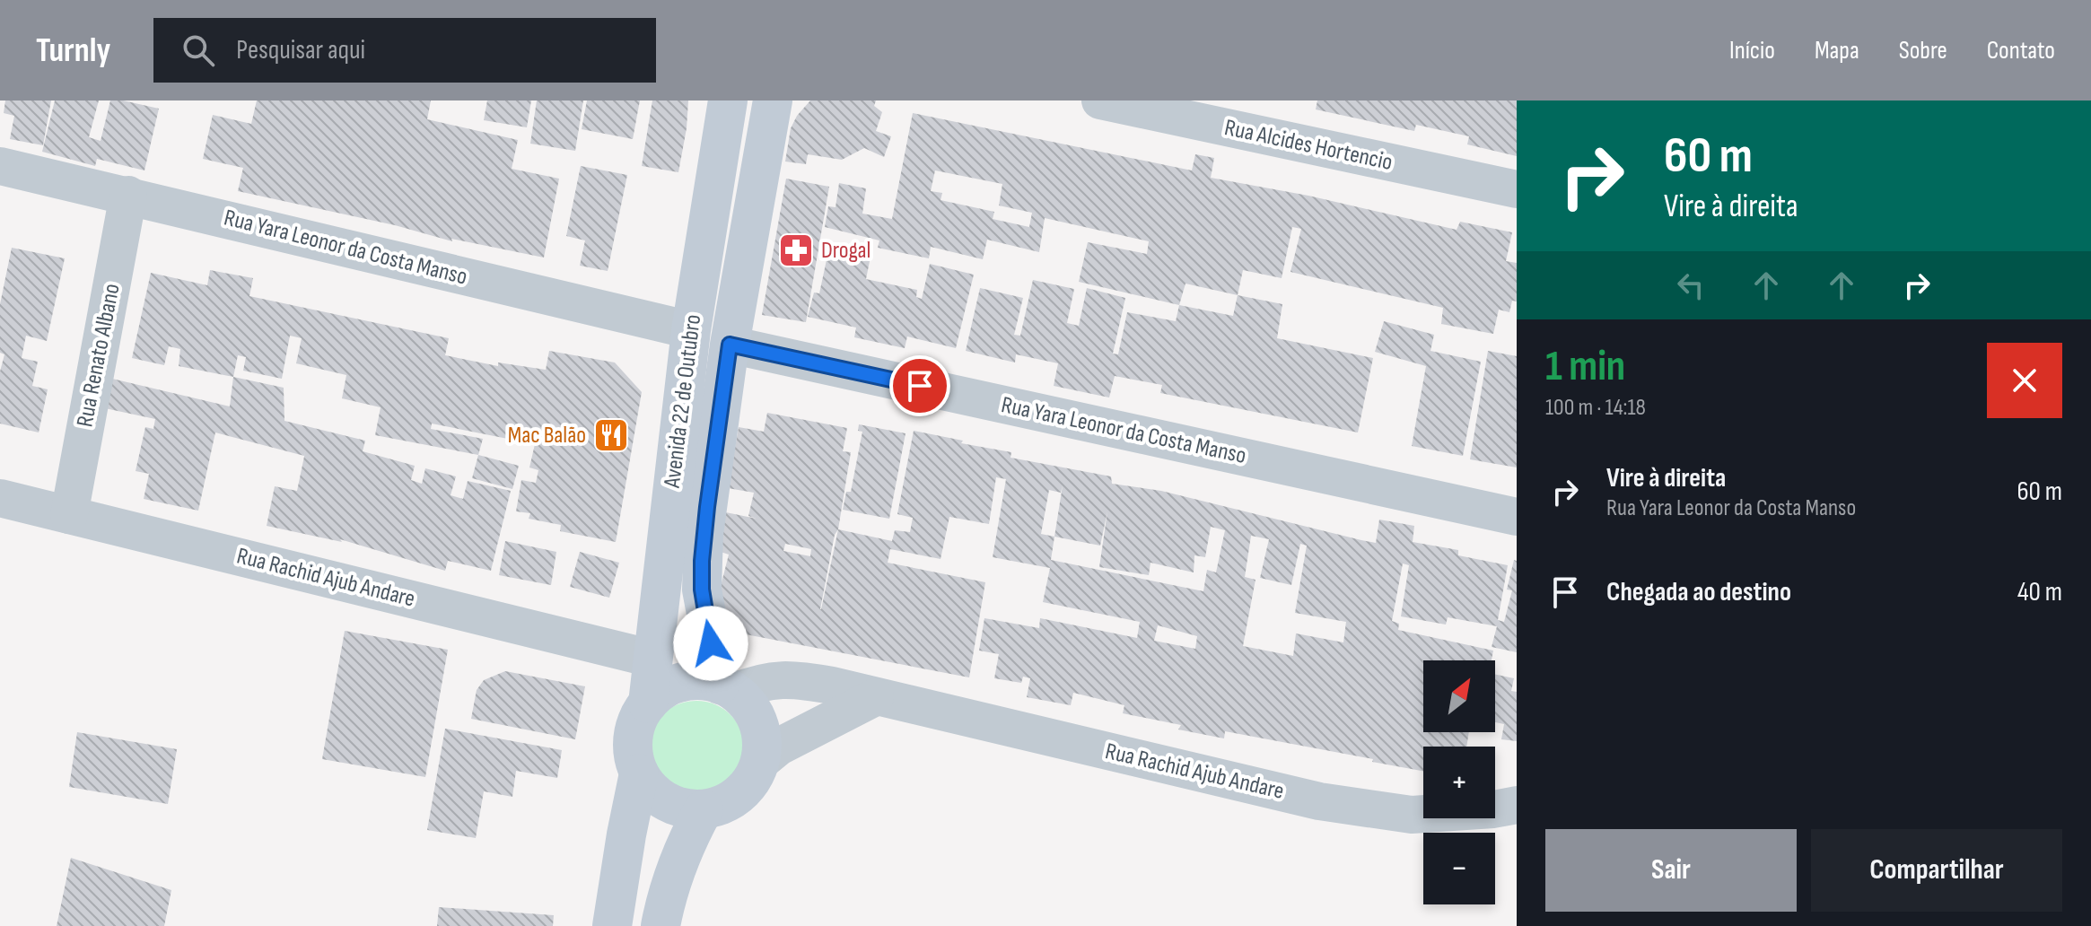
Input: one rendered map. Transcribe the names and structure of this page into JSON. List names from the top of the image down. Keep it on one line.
{"streets":{"street":["Rua Alcides Hortencio","Rua Yara Leonor da Costa Manso","Rua Renato Albano","Avenida 22 de Outubro","Rua Rachid Ajub Andare"]},"crossings":[["Rua Yara Leonor da Costa Manso","Rua Renato Albano"],["Rua Yara Leonor da Costa Manso","Avenida 22 de Outubro"],["Rua Renato Albano","Rua Rachid Ajub Andare"],["Avenida 22 de Outubro","Rua Rachid Ajub Andare"]],"places":{"pharmacy":["Drogal"],"restaurant":["Mac Balão"]},"north":"top right","page":{"header":"Turnly","search":"Pesquisar aqui","nav":["Início","Mapa","Sobre","Contato"],"turn":["60 m","Vire à direita"],"heading":["1 min","100 m · 14:18"],"list":[{"name":"Vire à direita","note":"Rua Yara Leonor da Costa Manso","value":"60 m"},{"name":"Chegada ao destino","value":"40 m"}],"map_buttons":["+","−"],"buttons":["Sair","Compartilhar"]}}
